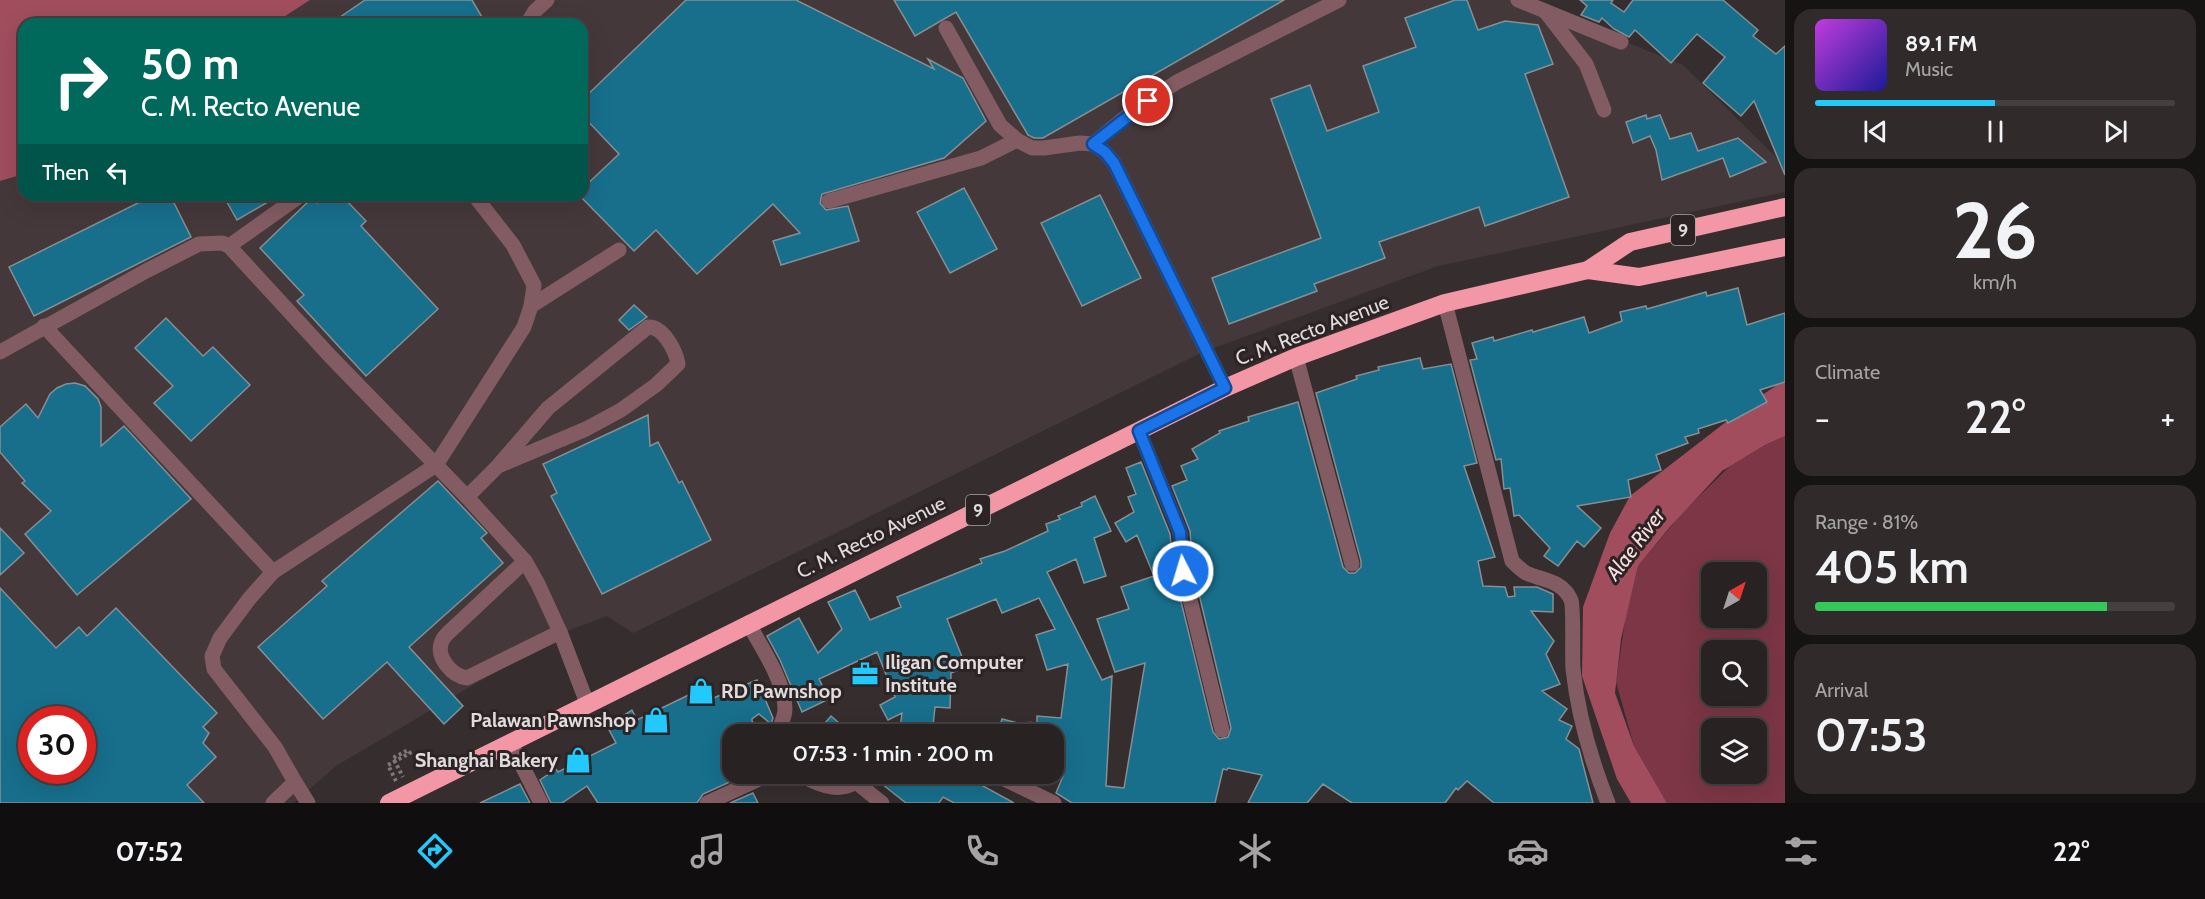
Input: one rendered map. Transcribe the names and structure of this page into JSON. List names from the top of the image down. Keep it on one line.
{"streets":{"highway":["9","C. M. Recto Avenue"]},"water":["Alae River"],"places":{"office":["Iligan Computer Institute"],"shop":["RD Pawnshop","Palawan Pawnshop","Shanghai Bakery"]},"north":"top right","page":{"turn":["50 m","C. M. Recto Avenue"],"song":["89.1 FM","Music"],"then":"Then","tile":[["26","km/h"],"Climate",["Range · 81%","405 km"],["Arrival","07:53"]],"heat":["−","22°","+"],"limit":"30","trip":"07:53 · 1 min · 200 m","tabs":["07:52","22°"]}}
